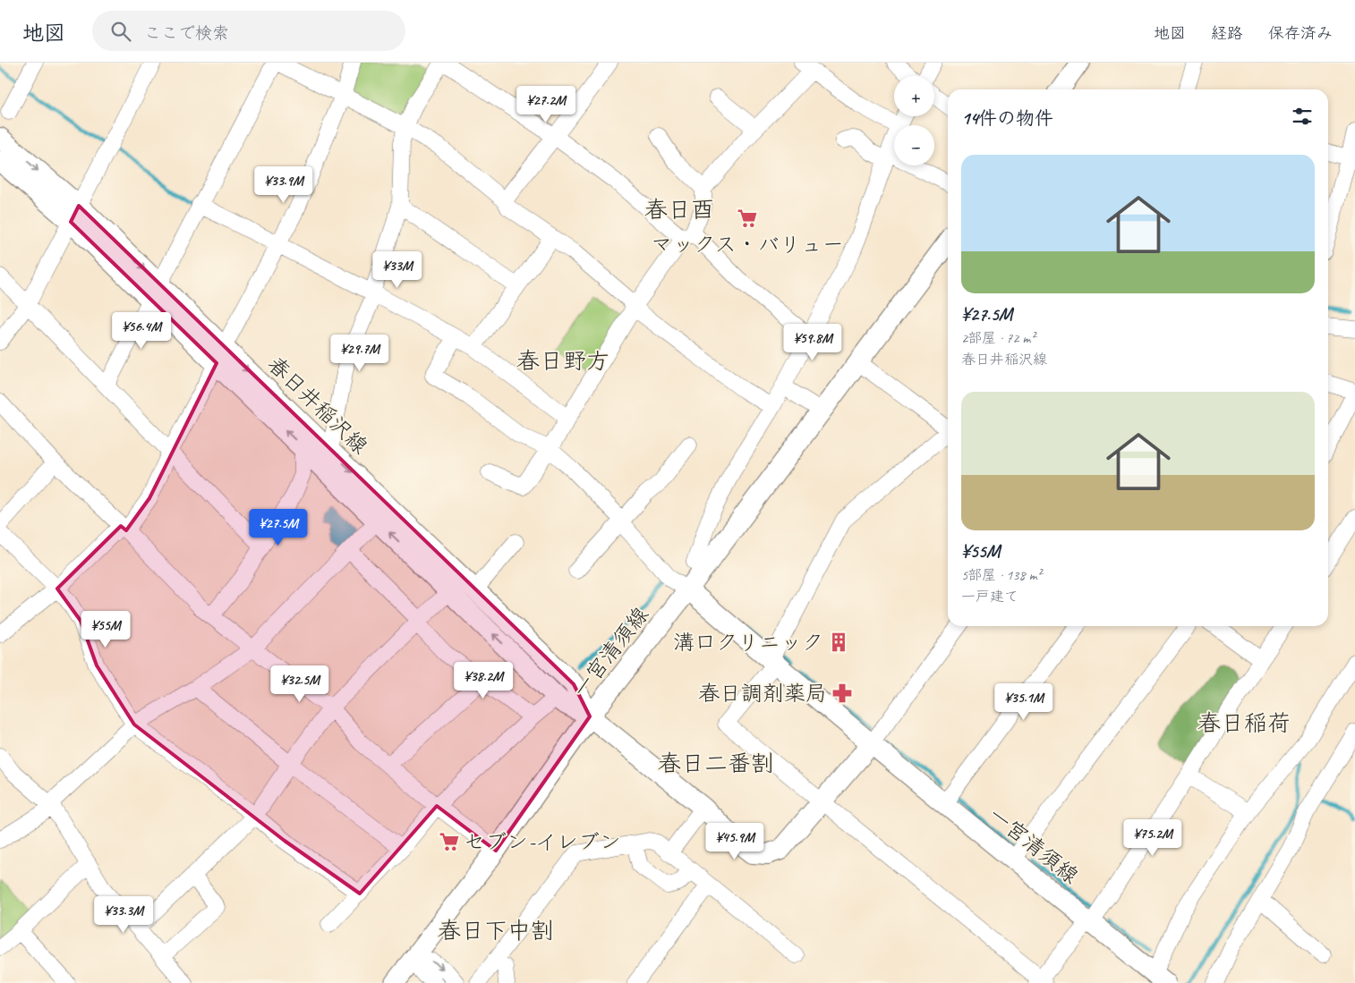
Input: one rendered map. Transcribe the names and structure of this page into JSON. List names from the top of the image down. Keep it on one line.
{"streets":{"main road":["春日井稲沢線","一宮清須線"]},"crossings":[["春日井稲沢線","一宮清須線"]],"districts":["春日酉","春日野方","春日稲荷","春日二番割","春日下中割"],"places":{"supermarket":["マックス・バリュー","セブン-イレブン"],"building":["溝口クリニック"],"pharmacy":["春日調剤薬局"]},"page":{"header":"地図","search":"ここで検索","nav":["地図","経路","保存済み"],"map_buttons":["+","−"],"price":["¥27.2M","¥33.9M","¥33M","¥56.4M","¥59.8M","¥29.7M","¥27.5M","¥55M","¥38.2M","¥32.5M","¥35.1M","¥75.2M","¥45.9M","¥33.3M"],"heading":"14件の物件","list":[{"name":"¥27.5M","note":"2部屋 · 72 m² · 春日井稲沢線"},{"name":"¥55M","note":"5部屋 · 138 m² · 一戸建て"}]}}
